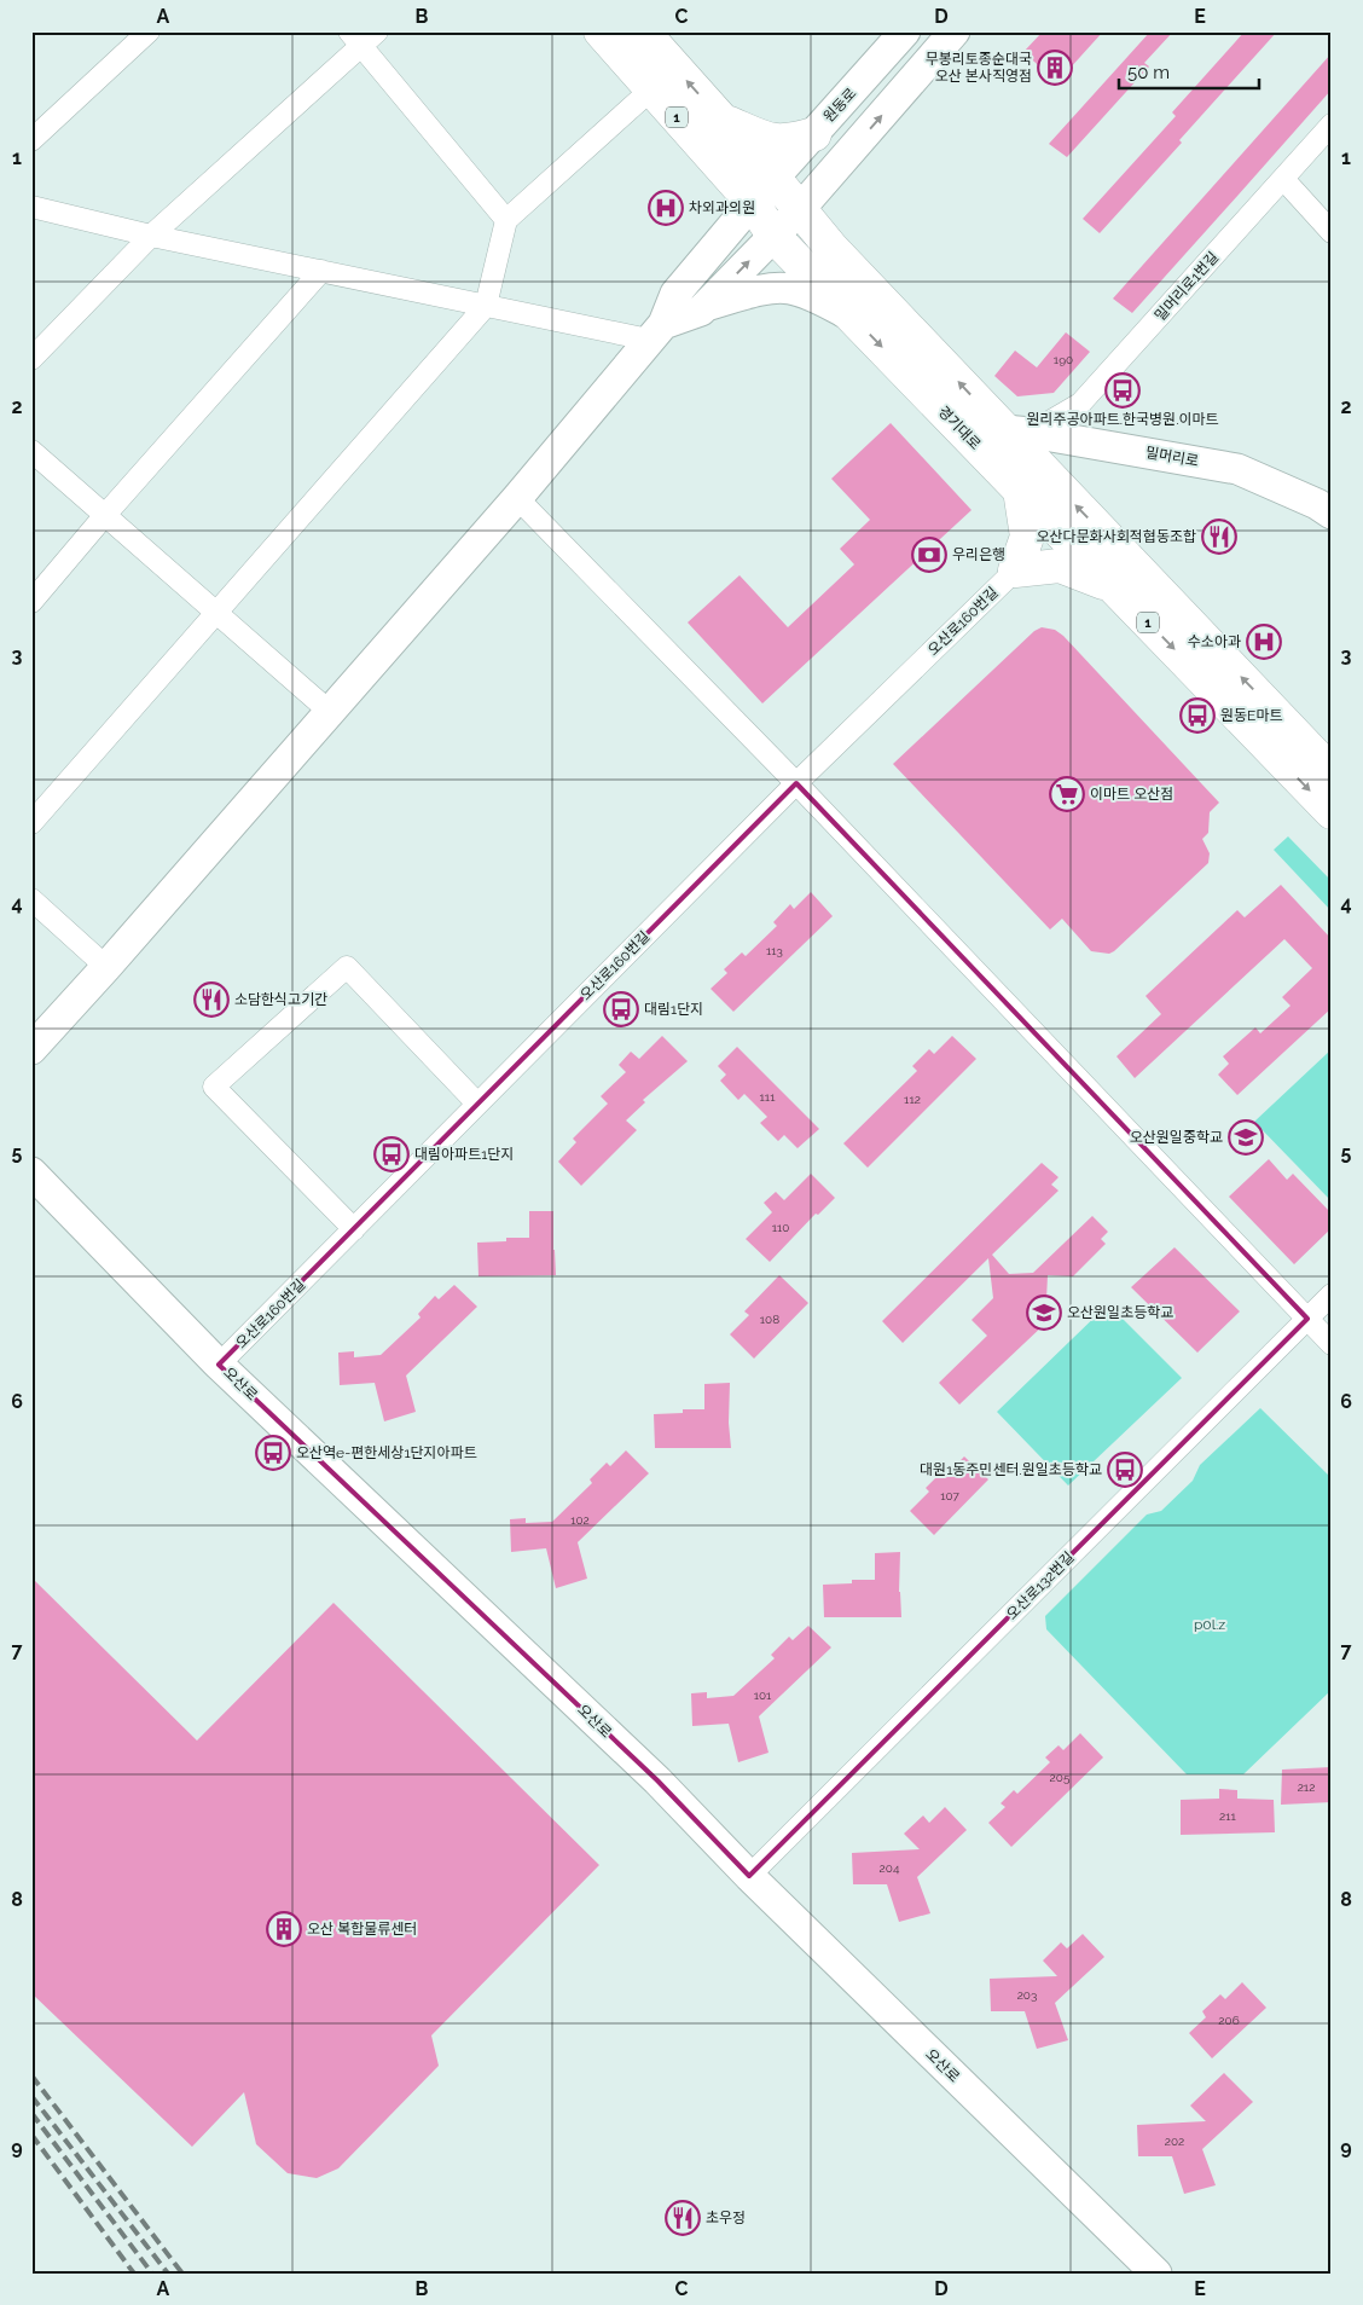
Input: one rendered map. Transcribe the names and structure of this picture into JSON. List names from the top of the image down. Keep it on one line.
{"streets":{"main road":["1","경기대로"],"street":["원동로","밀머리로1번길","밀머리로","오산로160번길","오산로","오산로132번길"]},"crossings":[["원동로","경기대로"],["밀머리로1번길","경기대로"],["밀머리로1번길","밀머리로"],["경기대로","밀머리로"],["오산로160번길","오산로"],["오산로","오산로132번길"]],"parks":["p0l.z"],"places":{"building":["무봉리토종순대국 오산 본사직영점","오산 복합물류센터"],"hospital":["차외과의원","수소아과"],"bus stop":["원리주공아파트.한국병원.이마트","원동E마트","대림1단지","대림아파트1단지","오산역e-편한세상1단지아파트","대원1동주민센터.원일초등학교"],"restaurant":["오산다문화사회적협동조합","소담한식고기간","초우정"],"bank":["우리은행"],"supermarket":["이마트 오산점"],"school or university":["오산원일중학교","오산원일초등학교"]},"house_numbers":["190","113","111","112","110","108","107","102","101","205","212","211","204","203","206","202"],"scale_bar":"50 m","grid":{"columns":["A","B","C","D","E"],"rows":["1","2","3","4","5","6","7","8","9"]}}
